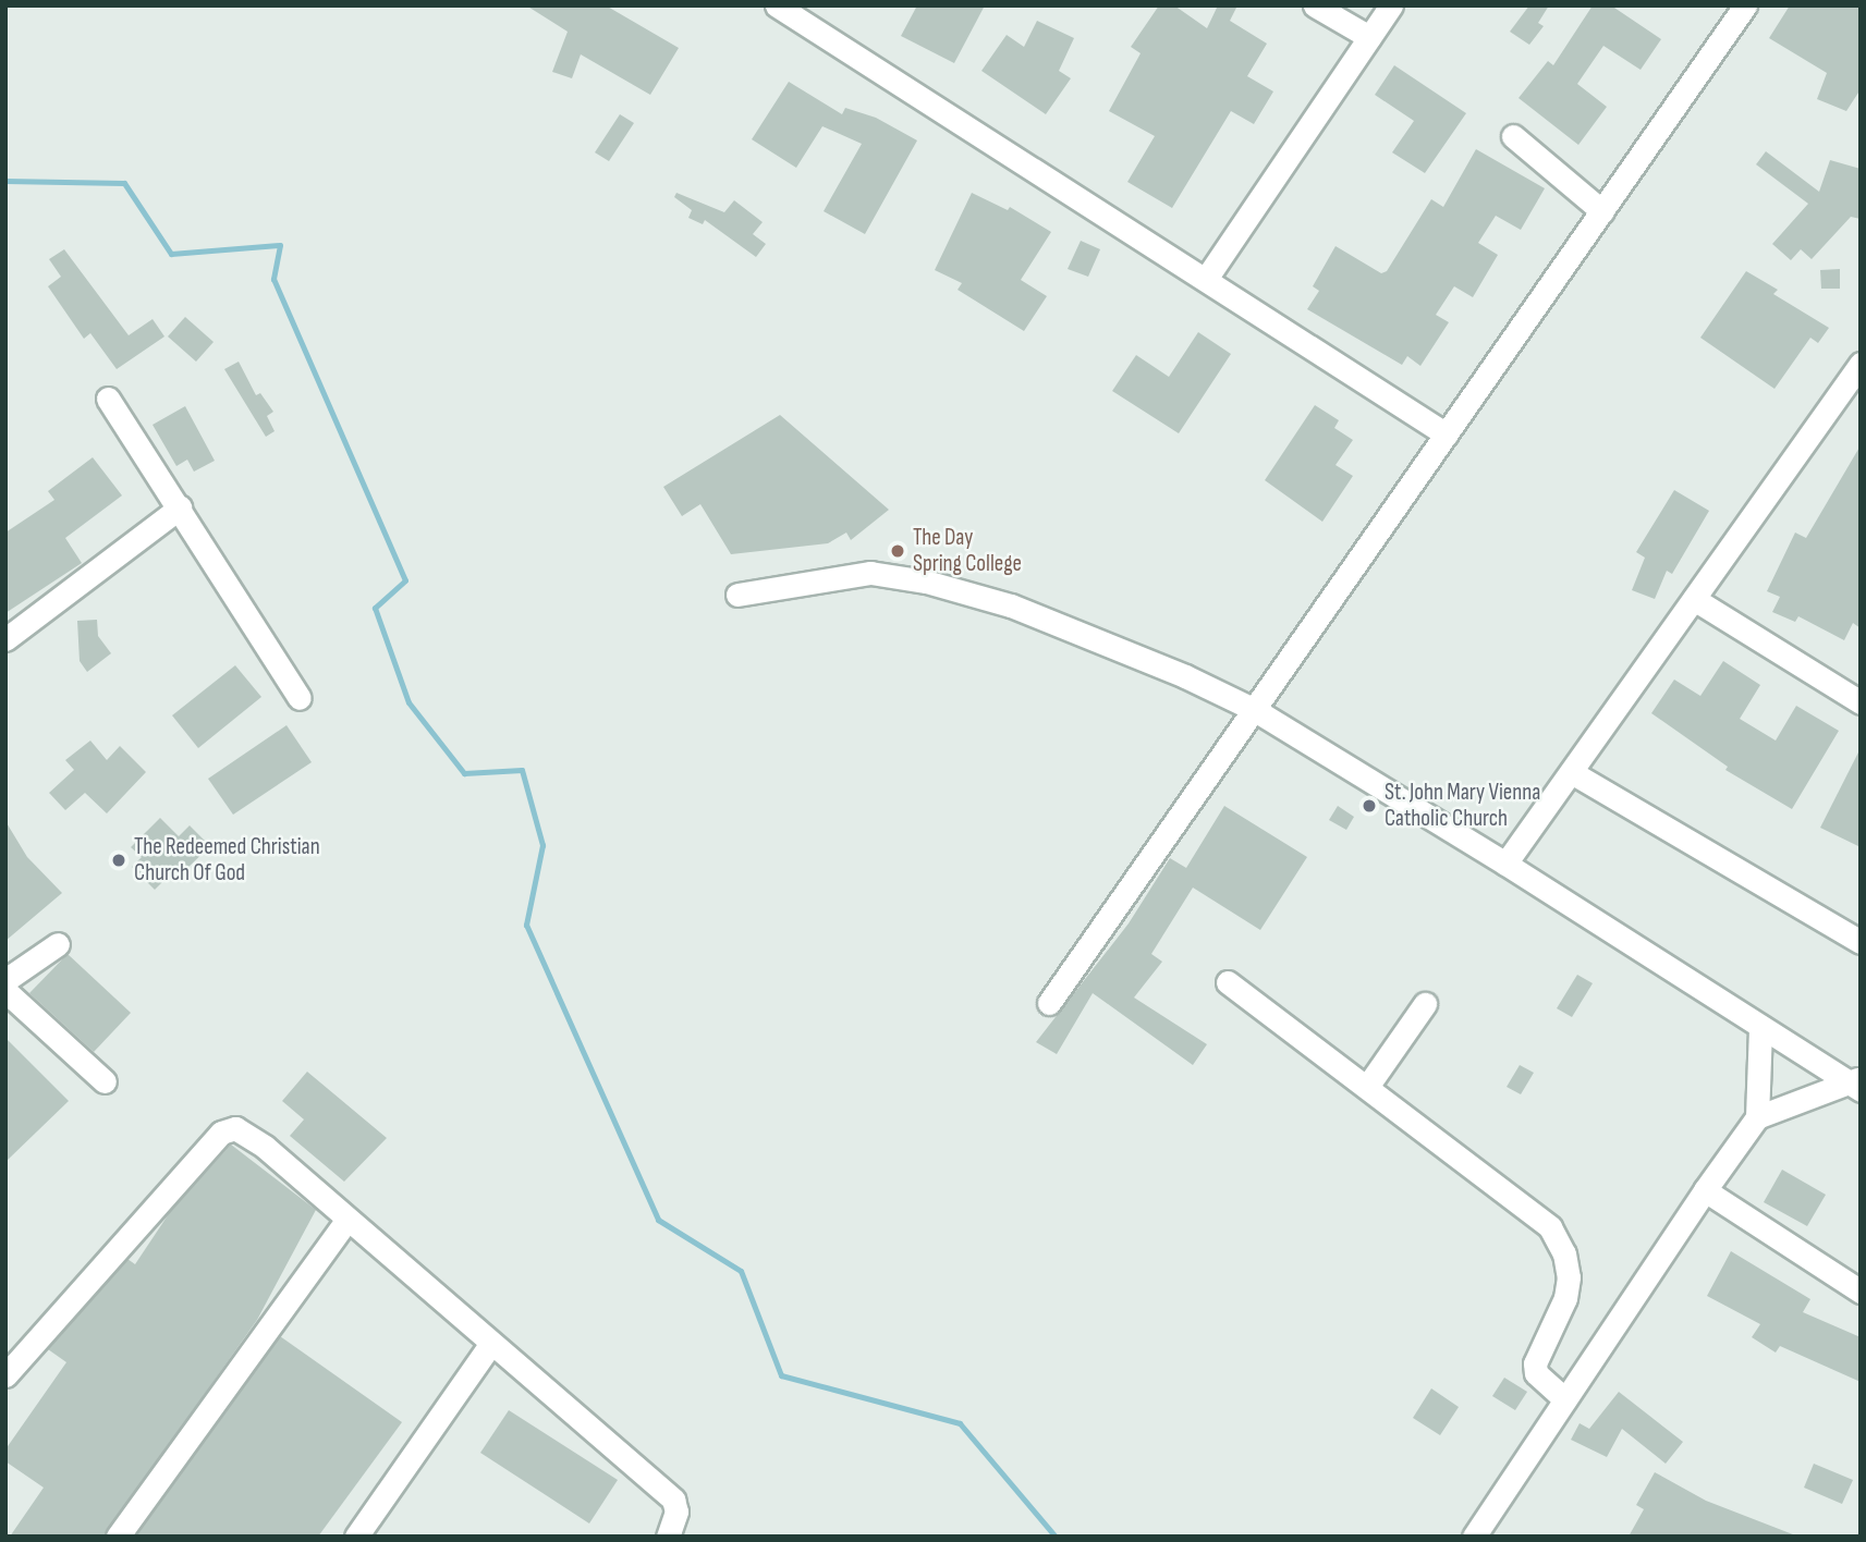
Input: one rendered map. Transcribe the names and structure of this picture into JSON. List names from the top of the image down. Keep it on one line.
{"places":["The Day Spring College","St. John Mary Vienna Catholic Church","The Redeemed Christian Church Of God"]}
